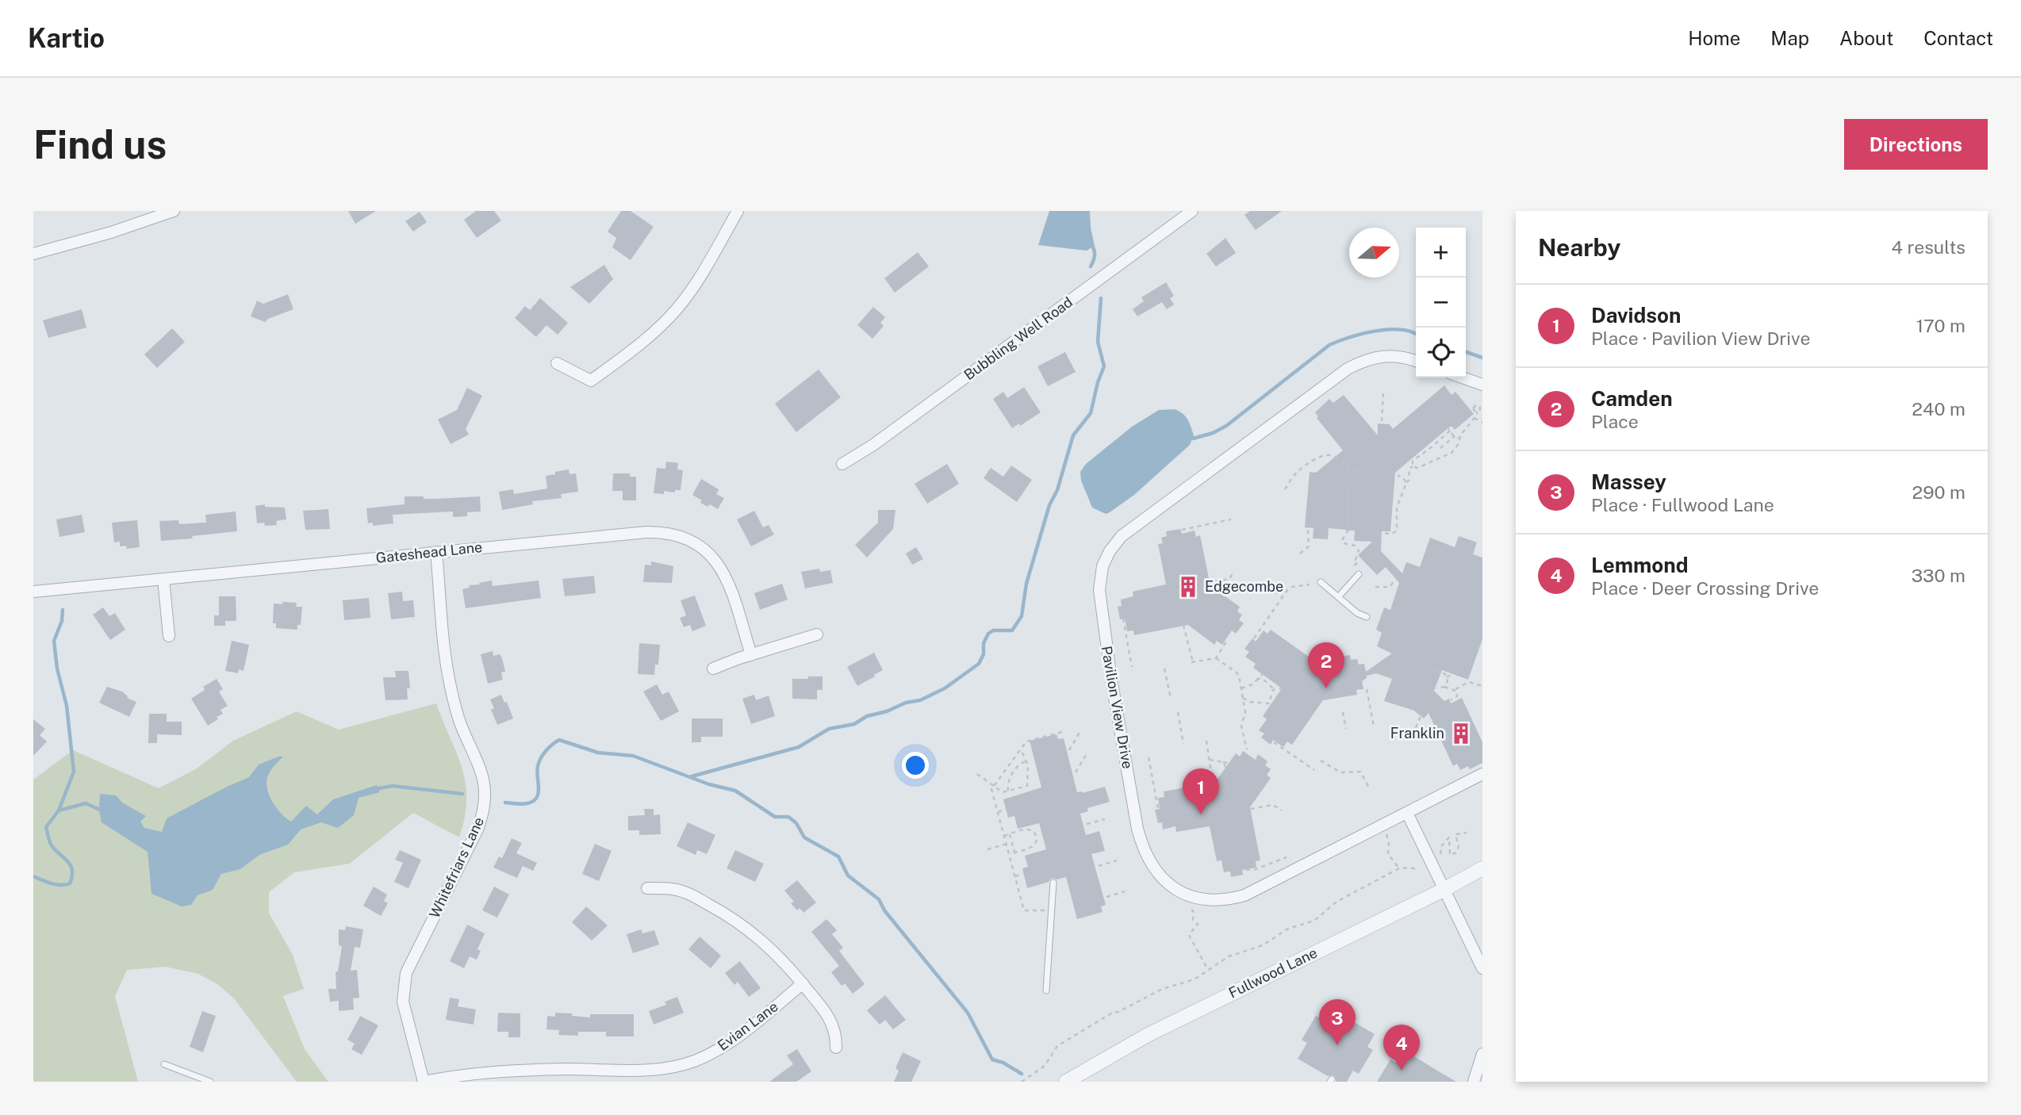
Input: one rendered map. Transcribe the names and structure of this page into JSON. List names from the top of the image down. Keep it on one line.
{"streets":{"street":["Bubbling Well Road","Gateshead Lane","Pavilion View Drive","Whitefriars Lane","Fullwood Lane","Evian Lane"]},"crossings":[["Gateshead Lane","Whitefriars Lane"],["Whitefriars Lane","Evian Lane"]],"places":{"building":["Edgecombe","Franklin"]},"north":"right","page":{"header":"Kartio","nav":["Home","Map","About","Contact"],"buttons":"Directions","title":"Find us","heading":["Nearby","4 results"],"map_buttons":["+","−"],"list":[{"mark":"1","name":"Davidson","note":"Place · Pavilion View Drive","value":"170 m"},{"mark":"2","name":"Camden","note":"Place","value":"240 m"},{"mark":"3","name":"Massey","note":"Place · Fullwood Lane","value":"290 m"},{"mark":"4","name":"Lemmond","note":"Place · Deer Crossing Drive","value":"330 m"}],"pins":["2","1","3","4"]}}
